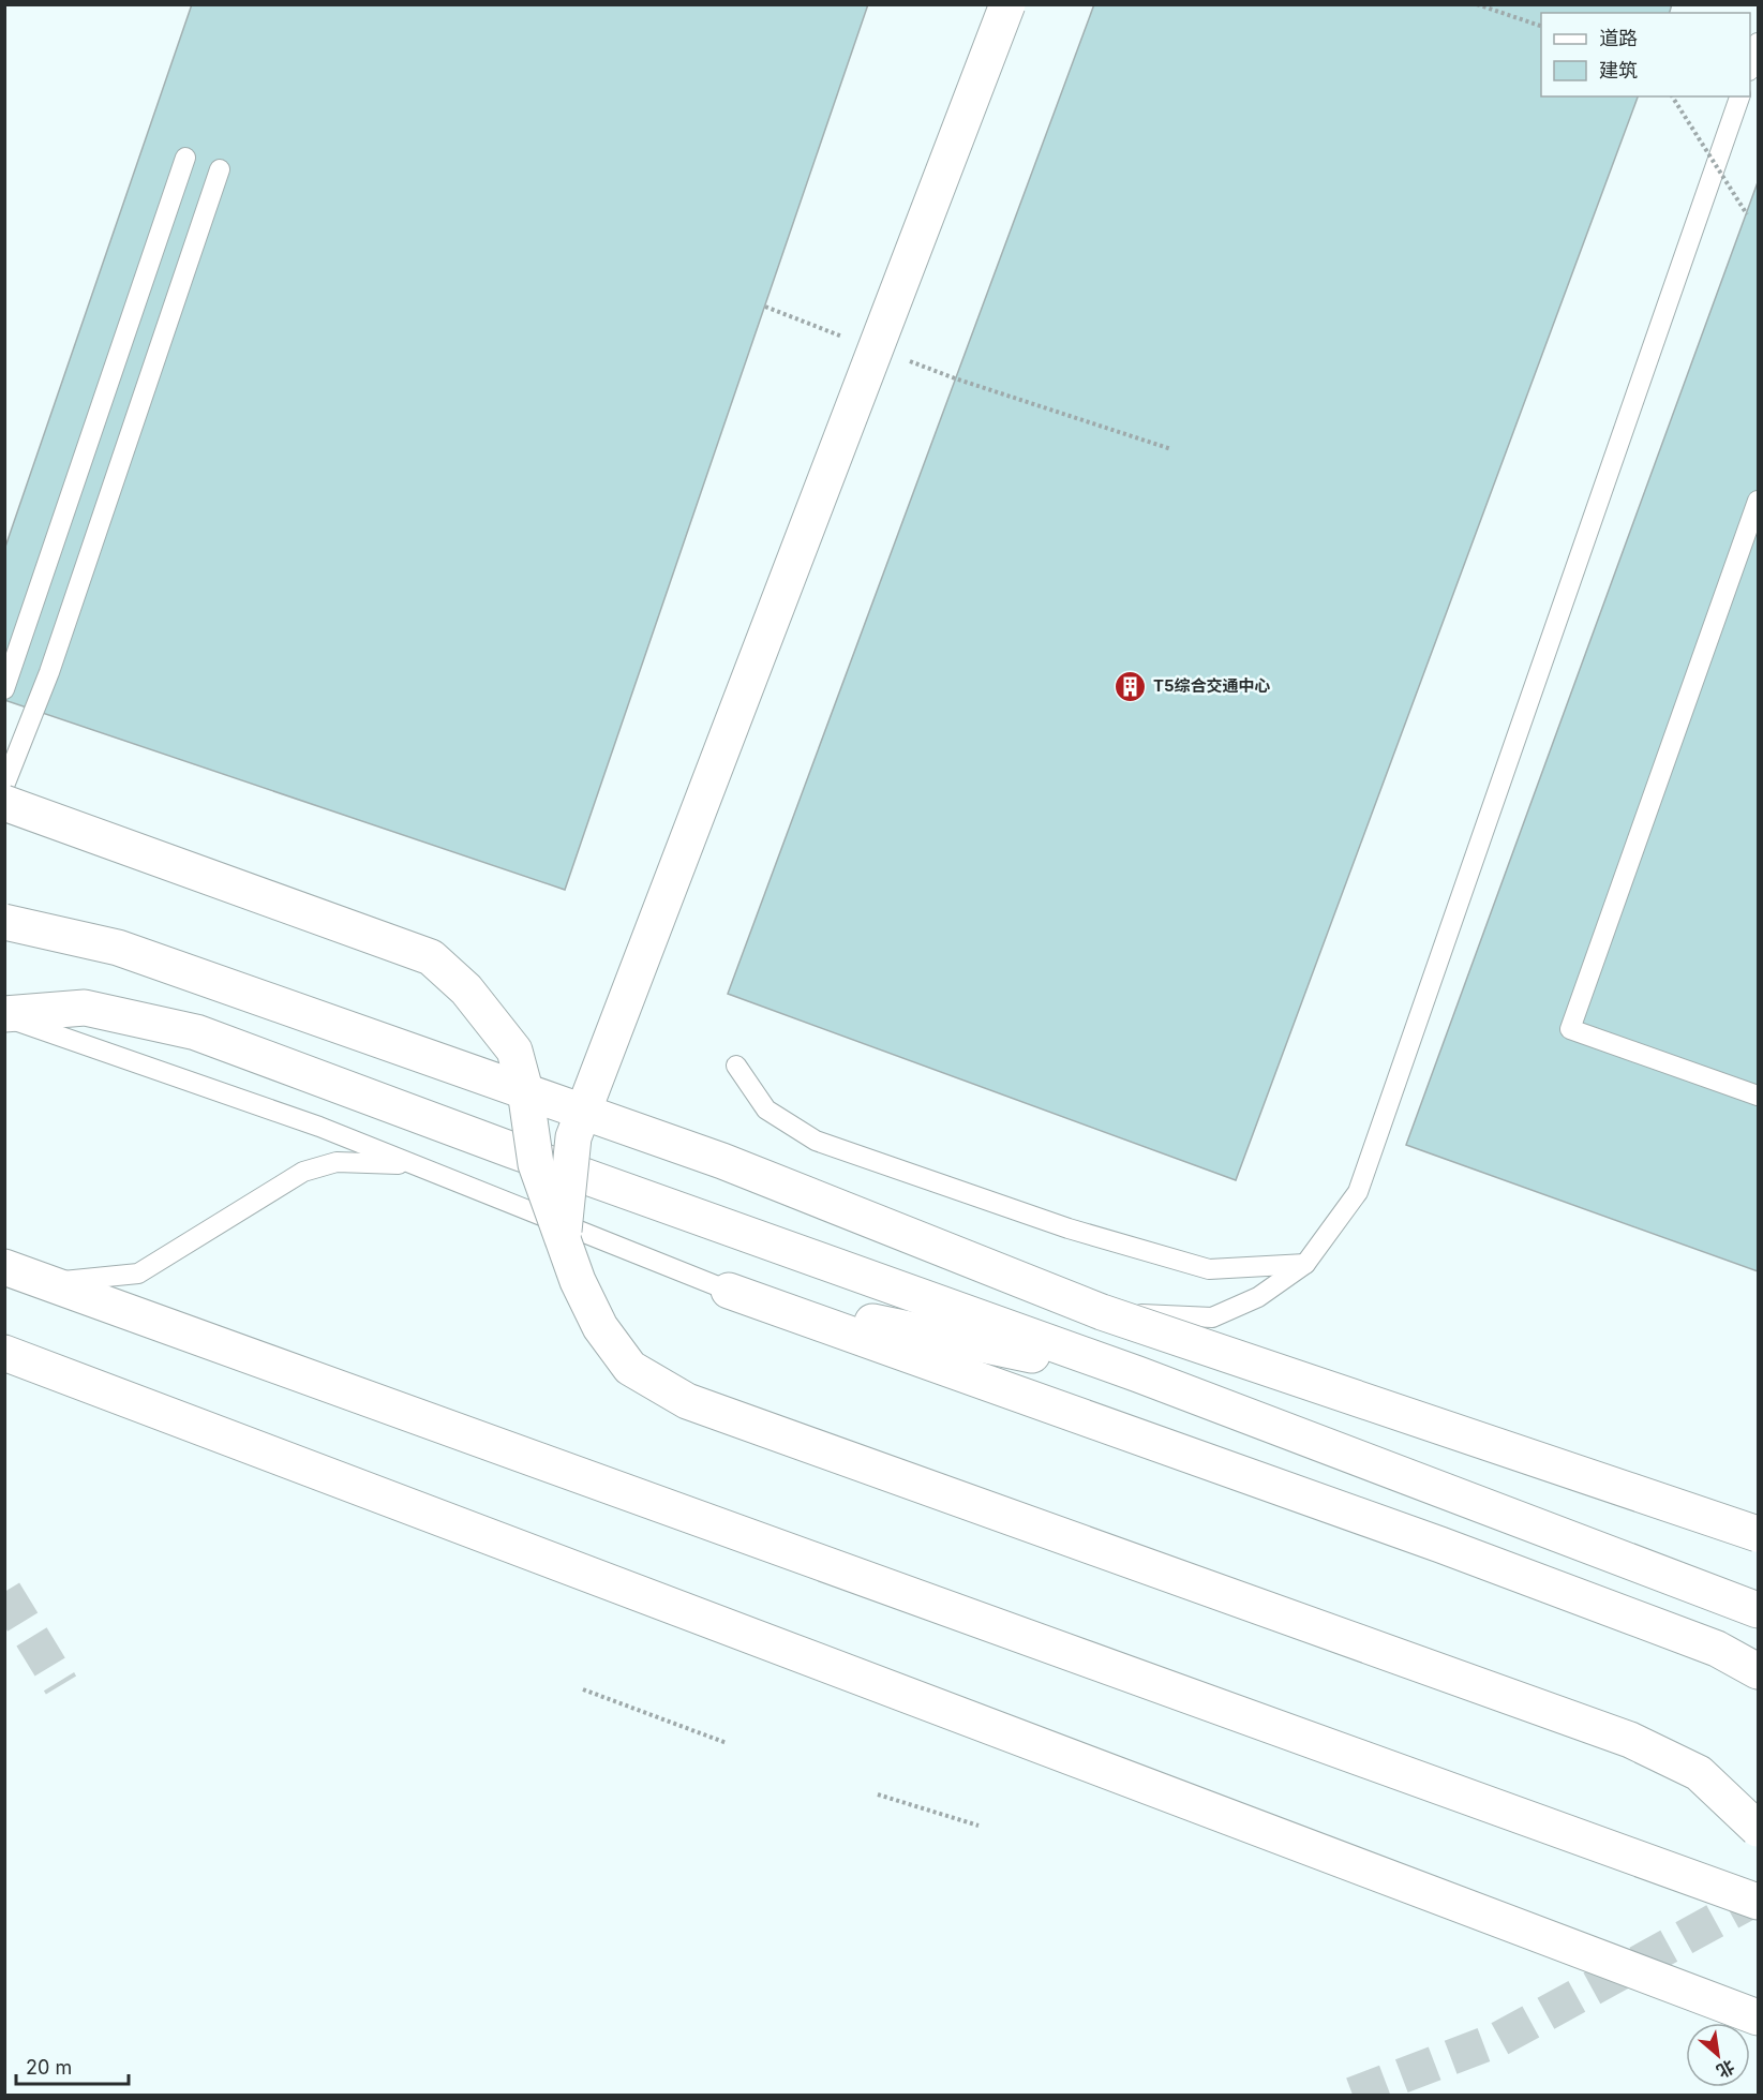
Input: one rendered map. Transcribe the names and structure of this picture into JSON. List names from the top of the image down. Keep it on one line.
{"places":{"building":["T5综合交通中心"]},"legend":["道路","建筑"],"scale_bar":"20 m","north":"bottom right"}
